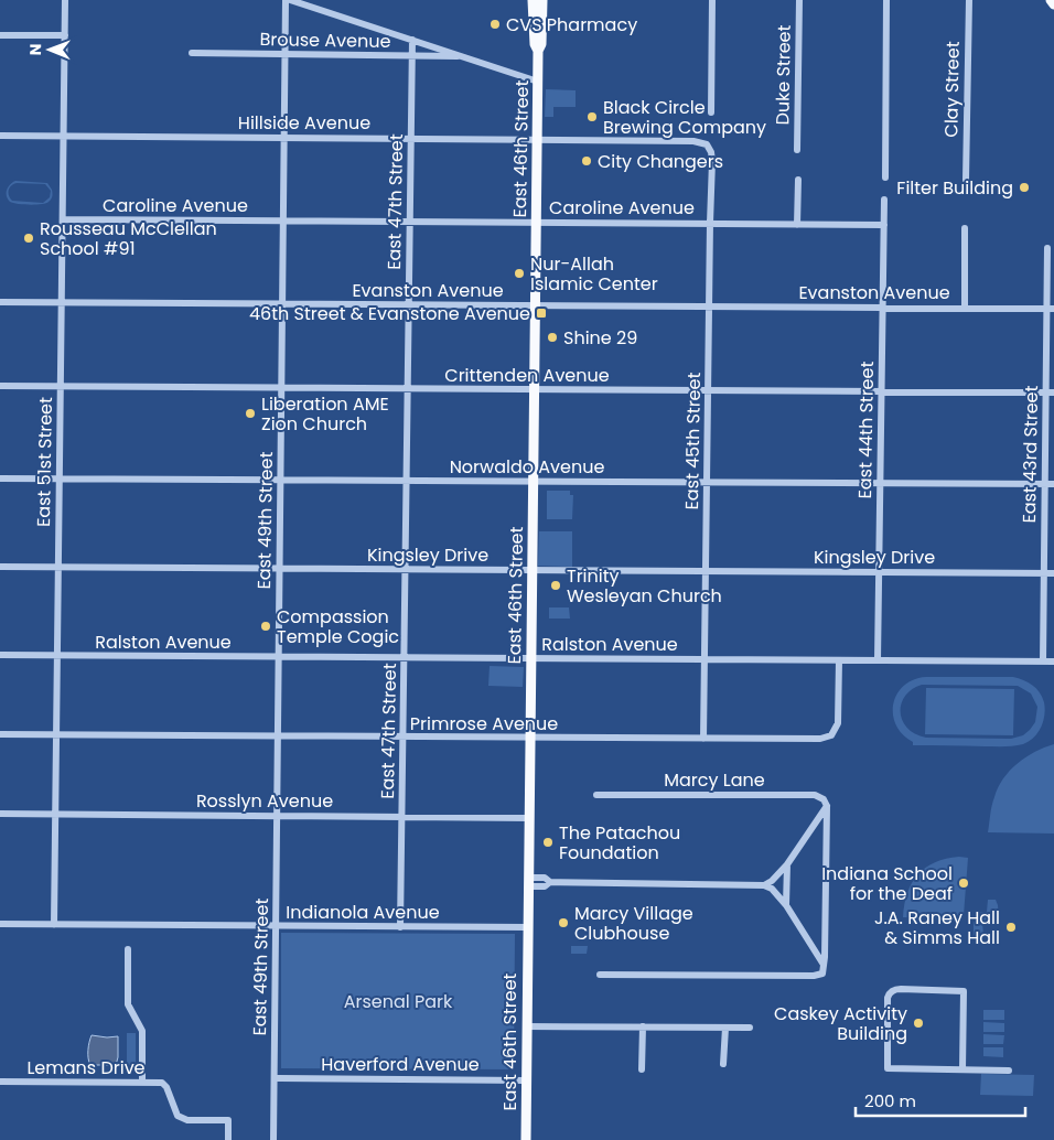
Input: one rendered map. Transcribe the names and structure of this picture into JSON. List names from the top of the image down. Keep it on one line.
{"streets":{"main road":["East 46th Street"],"street":["Brouse Avenue","Duke Street","Clay Street","Hillside Avenue","East 47th Street","Caroline Avenue","Evanston Avenue","Crittenden Avenue","East 44th Street","East 45th Street","East 43rd Street","East 51st Street","Norwaldo Avenue","East 49th Street","Kingsley Drive","Ralston Avenue","Primrose Avenue","Marcy Lane","Rosslyn Avenue","Indianola Avenue","Haverford Avenue","Lemans Drive"]},"crossings":[["Brouse Avenue","East 47th Street"],["Brouse Avenue","East 49th Street"],["Hillside Avenue","East 46th Street"],["Hillside Avenue","East 47th Street"],["Hillside Avenue","East 45th Street"],["Hillside Avenue","East 51st Street"],["Hillside Avenue","East 49th Street"],["East 46th Street","Caroline Avenue"],["East 46th Street","Evanston Avenue"],["East 46th Street","Crittenden Avenue"],["East 46th Street","Norwaldo Avenue"],["East 46th Street","Kingsley Drive"],["East 46th Street","Ralston Avenue"],["East 46th Street","Primrose Avenue"],["East 46th Street","Rosslyn Avenue"],["East 46th Street","Indianola Avenue"],["East 46th Street","Haverford Avenue"],["East 47th Street","Caroline Avenue"],["East 47th Street","Evanston Avenue"],["East 47th Street","Crittenden Avenue"],["East 47th Street","Norwaldo Avenue"],["East 47th Street","Kingsley Drive"],["East 47th Street","Ralston Avenue"],["East 47th Street","Primrose Avenue"],["East 47th Street","Rosslyn Avenue"],["East 47th Street","Indianola Avenue"],["Caroline Avenue","East 44th Street"],["Caroline Avenue","East 45th Street"],["Caroline Avenue","East 51st Street"],["Caroline Avenue","East 49th Street"],["Evanston Avenue","East 44th Street"],["Evanston Avenue","East 45th Street"],["Evanston Avenue","East 43rd Street"],["Evanston Avenue","East 51st Street"],["Evanston Avenue","East 49th Street"],["Crittenden Avenue","East 44th Street"],["Crittenden Avenue","East 45th Street"],["Crittenden Avenue","East 43rd Street"],["Crittenden Avenue","East 51st Street"],["Crittenden Avenue","East 49th Street"],["East 44th Street","Norwaldo Avenue"],["East 44th Street","Kingsley Drive"],["East 44th Street","Ralston Avenue"],["East 45th Street","Norwaldo Avenue"],["East 45th Street","Kingsley Drive"],["East 45th Street","Ralston Avenue"],["East 45th Street","Primrose Avenue"],["East 43rd Street","Norwaldo Avenue"],["East 43rd Street","Kingsley Drive"],["East 43rd Street","Ralston Avenue"],["East 51st Street","Norwaldo Avenue"],["East 51st Street","Kingsley Drive"],["East 51st Street","Ralston Avenue"],["East 51st Street","Primrose Avenue"],["East 51st Street","Rosslyn Avenue"],["East 51st Street","Indianola Avenue"],["Norwaldo Avenue","East 49th Street"],["East 49th Street","Kingsley Drive"],["East 49th Street","Ralston Avenue"],["East 49th Street","Primrose Avenue"],["East 49th Street","Rosslyn Avenue"],["East 49th Street","Indianola Avenue"],["East 49th Street","Haverford Avenue"],["Ralston Avenue","Primrose Avenue"]],"parks":["Arsenal Park"],"places":{"other":["CVS Pharmacy","Black Circle Brewing Company","City Changers","Filter Building","Rousseau McClellan School #91","Nur-Allah Islamic Center","Shine 29","Liberation AME Zion Church","Trinity Wesleyan Church","Compassion Temple Cogic","The Patachou Foundation","Indiana School for the Deaf","Marcy Village Clubhouse","J.A. Raney Hall & Simms Hall","Caskey Activity Building"],"transit":["46th Street & Evanstone Avenue"]},"scale_bar":"200 m","north":"left"}
